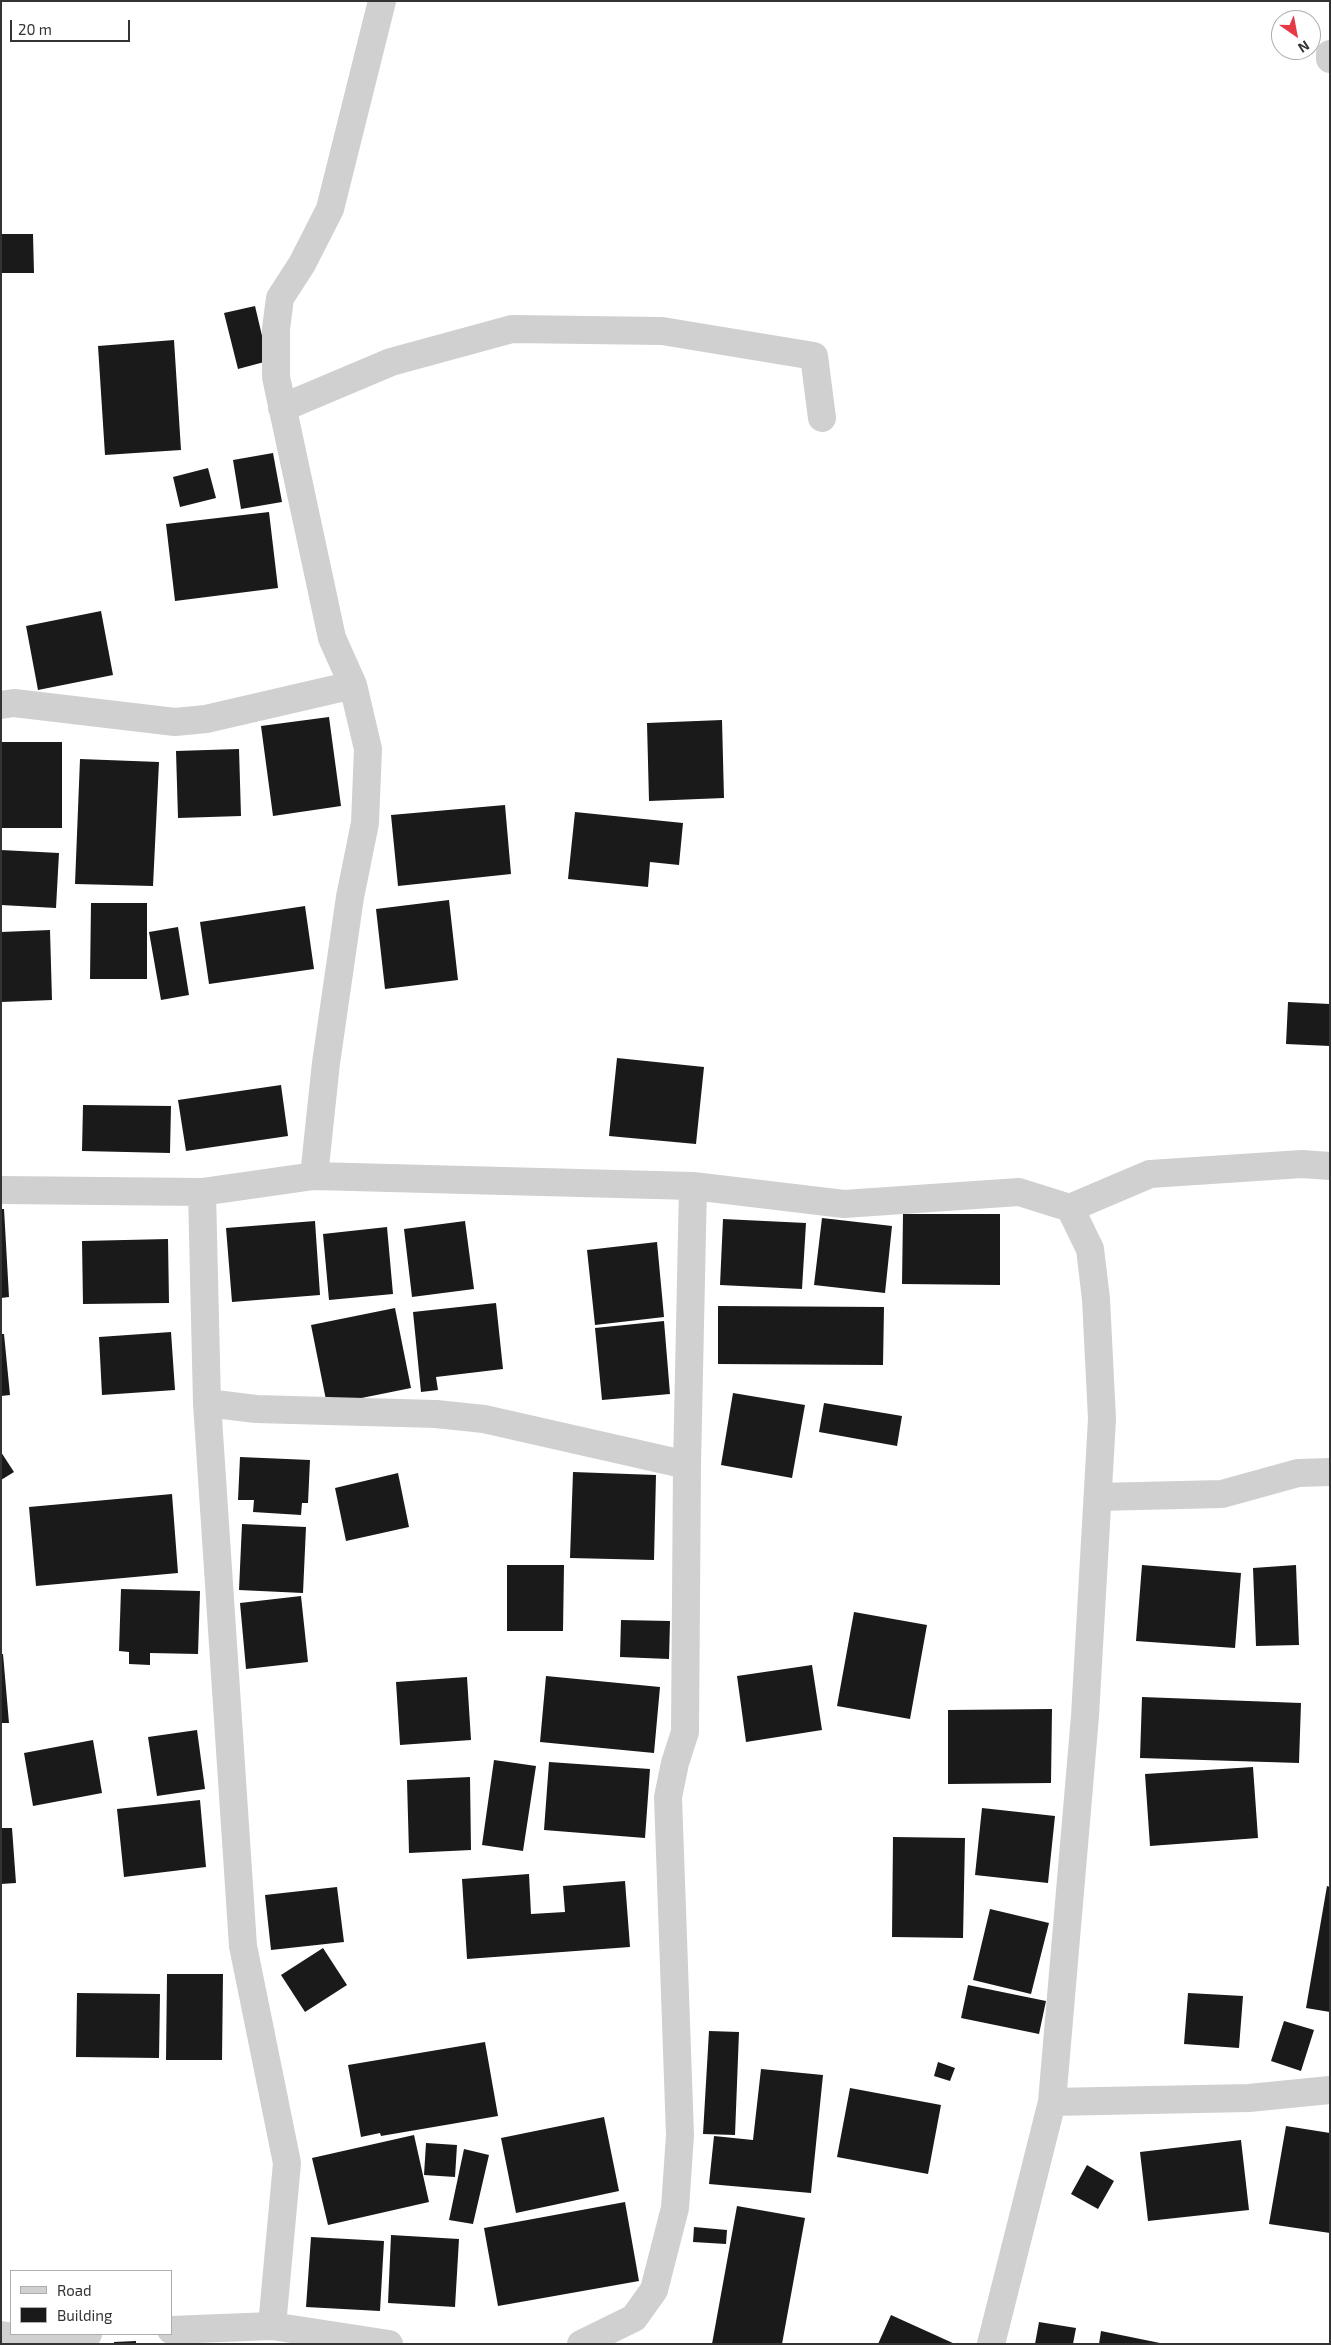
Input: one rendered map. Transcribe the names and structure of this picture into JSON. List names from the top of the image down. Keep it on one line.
{"legend":["Road","Building"],"scale_bar":"20 m","north":"bottom right"}
